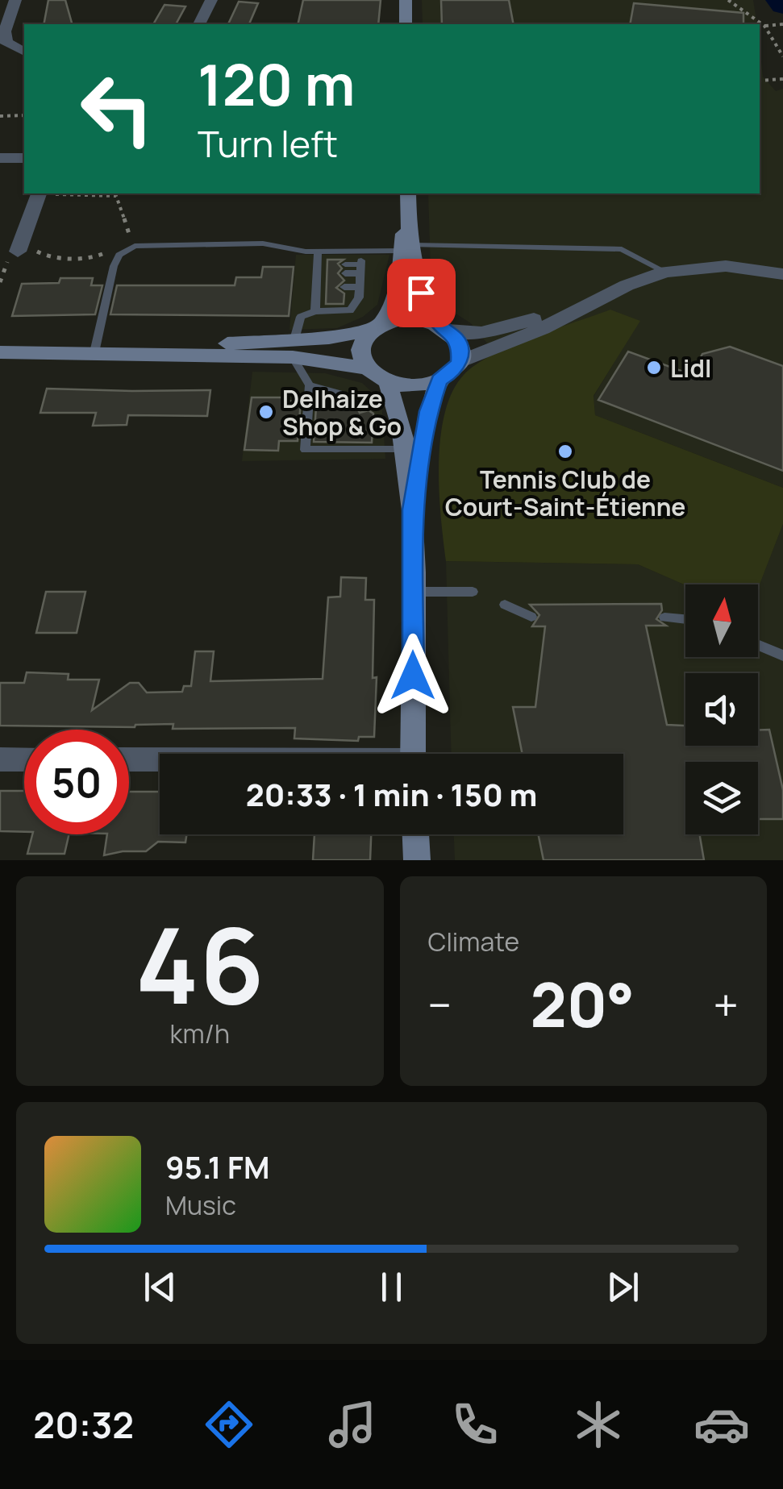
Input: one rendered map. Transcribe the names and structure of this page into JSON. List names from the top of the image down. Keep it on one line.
{"places":["Lidl","Delhaize Shop & Go","Tennis Club de Court-Saint-Étienne"],"north":"top","page":{"turn":["120 m","Turn left"],"limit":"50","trip":"20:33 · 1 min · 150 m","tile":[["46","km/h"],"Climate"],"heat":["−","20°","+"],"song":["95.1 FM","Music"],"tabs":"20:32"}}
